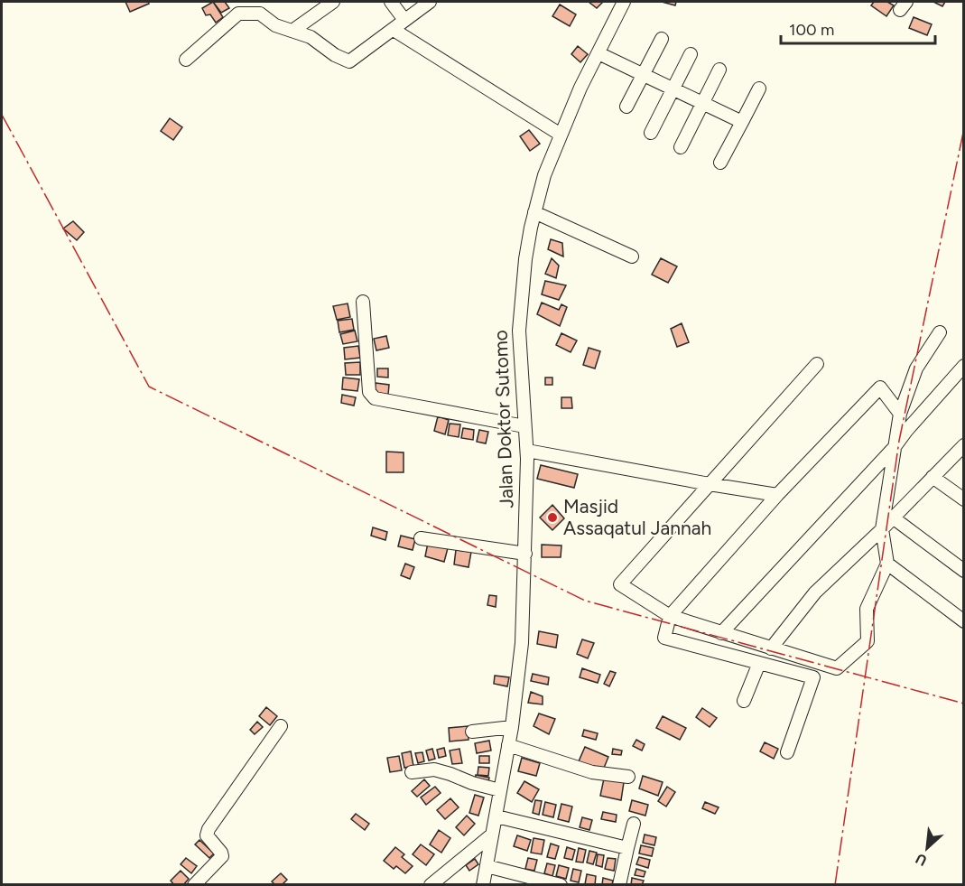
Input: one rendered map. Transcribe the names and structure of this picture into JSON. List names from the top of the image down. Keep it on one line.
{"streets":{"street":["Jalan Doktor Sutomo"]},"places":["Masjid Assaqatul Jannah"],"scale_bar":"100 m","north":"bottom left"}
